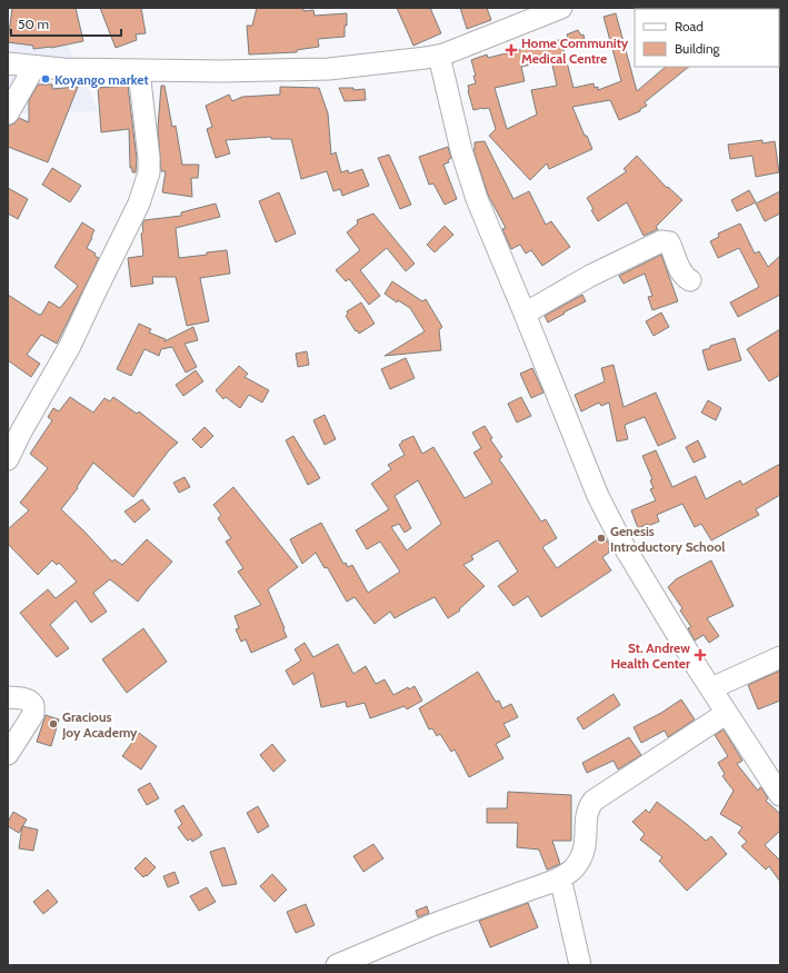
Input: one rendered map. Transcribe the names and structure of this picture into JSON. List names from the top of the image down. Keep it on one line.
{"places":{"health":["Home Community Medical Centre","St. Andrew Health Center"],"other":["Koyango market","Genesis Introductory School","Gracious Joy Academy"]},"legend":["Road","Building"],"scale_bar":"50 m"}
